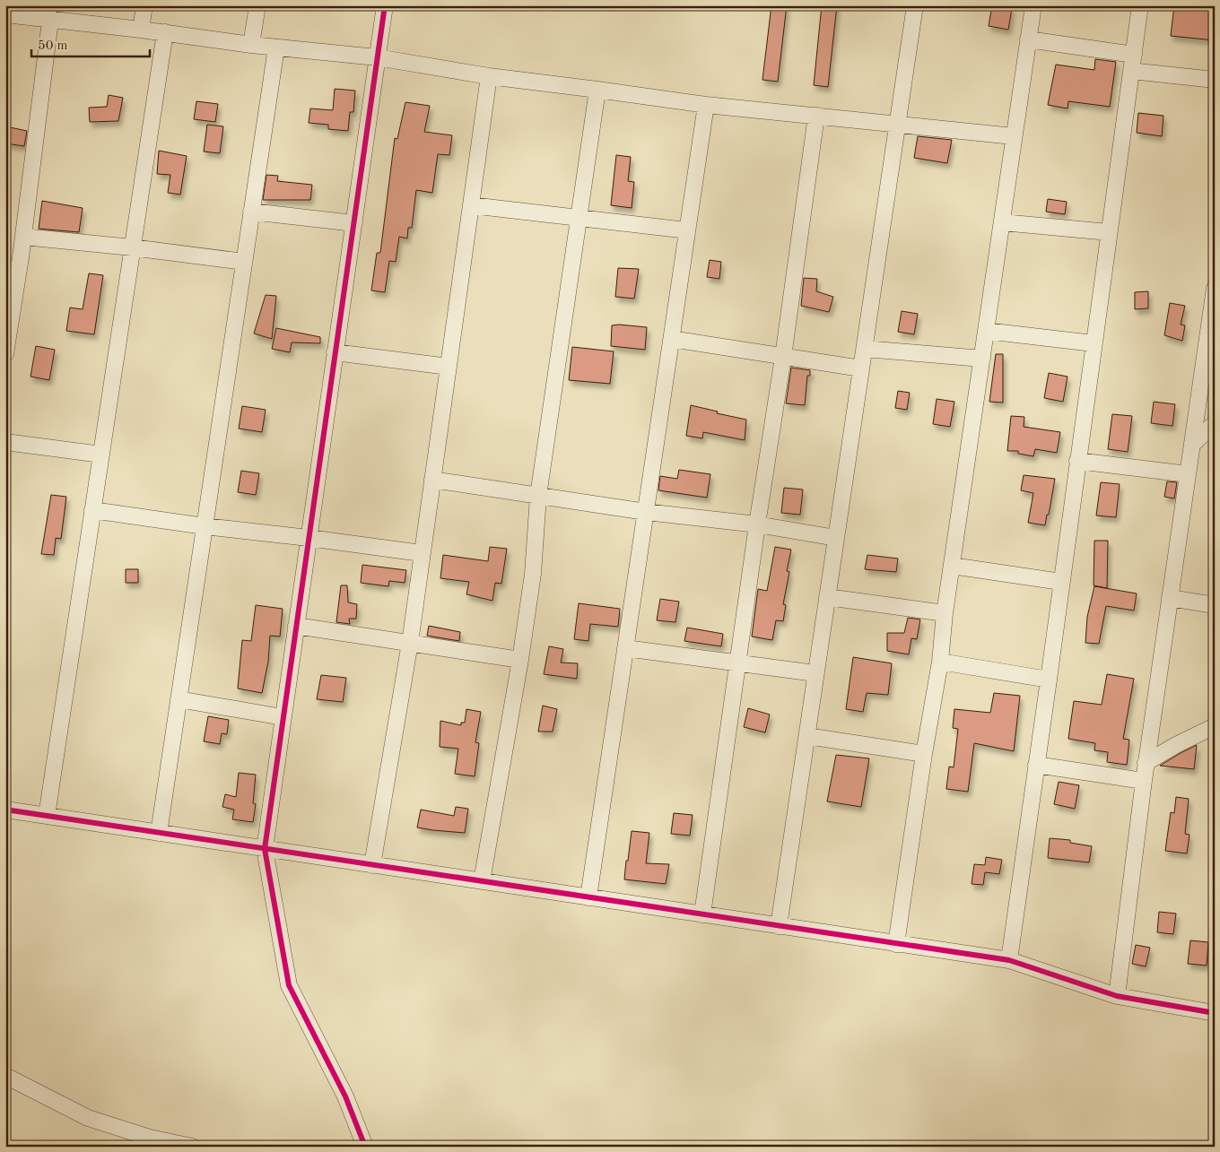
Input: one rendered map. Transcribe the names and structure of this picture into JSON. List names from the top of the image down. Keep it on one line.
{"scale_bar":"50 m"}
